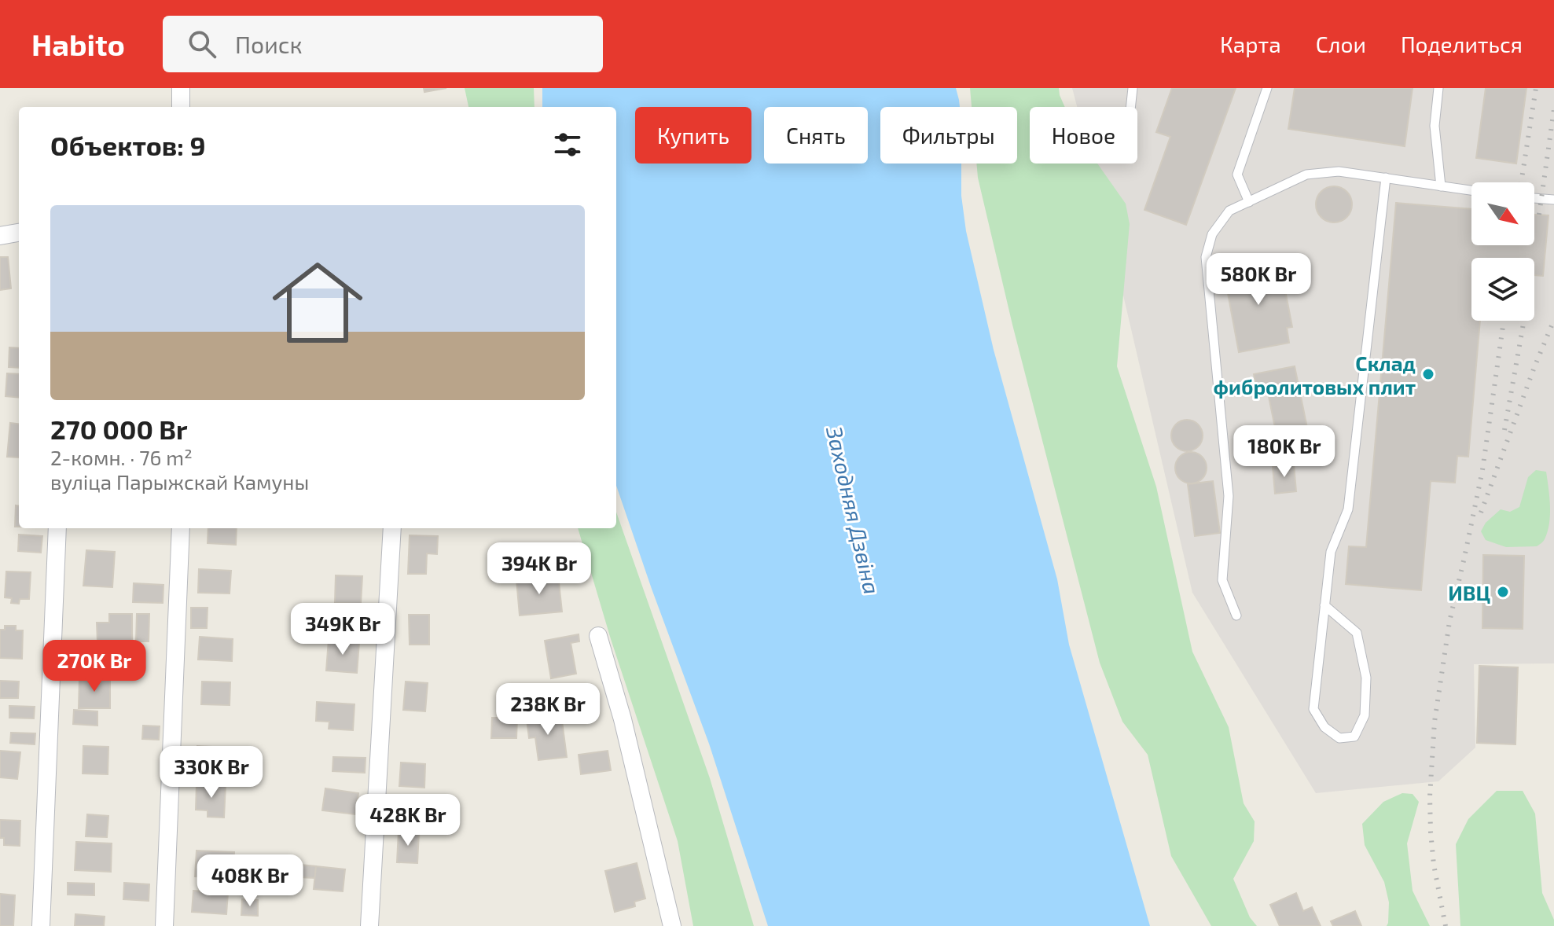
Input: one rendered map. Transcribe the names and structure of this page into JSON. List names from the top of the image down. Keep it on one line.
{"water":["Заходняя Дзвіна"],"places":["Склад фибролитовых плит","ИВЦ"],"north":"bottom right","page":{"header":"Habito","search":"Поиск","nav":["Карта","Слои","Поделиться"],"chip":["Купить","Снять","Фильтры","Новое"],"heading":"Объектов: 9","list":[{"name":"270 000 Br","note":"2-комн. · 76 m² · вуліца Парыжскай Камуны"}],"price":["580K Br","180K Br","394K Br","349K Br","270K Br","238K Br","330K Br","428K Br","408K Br"]}}
